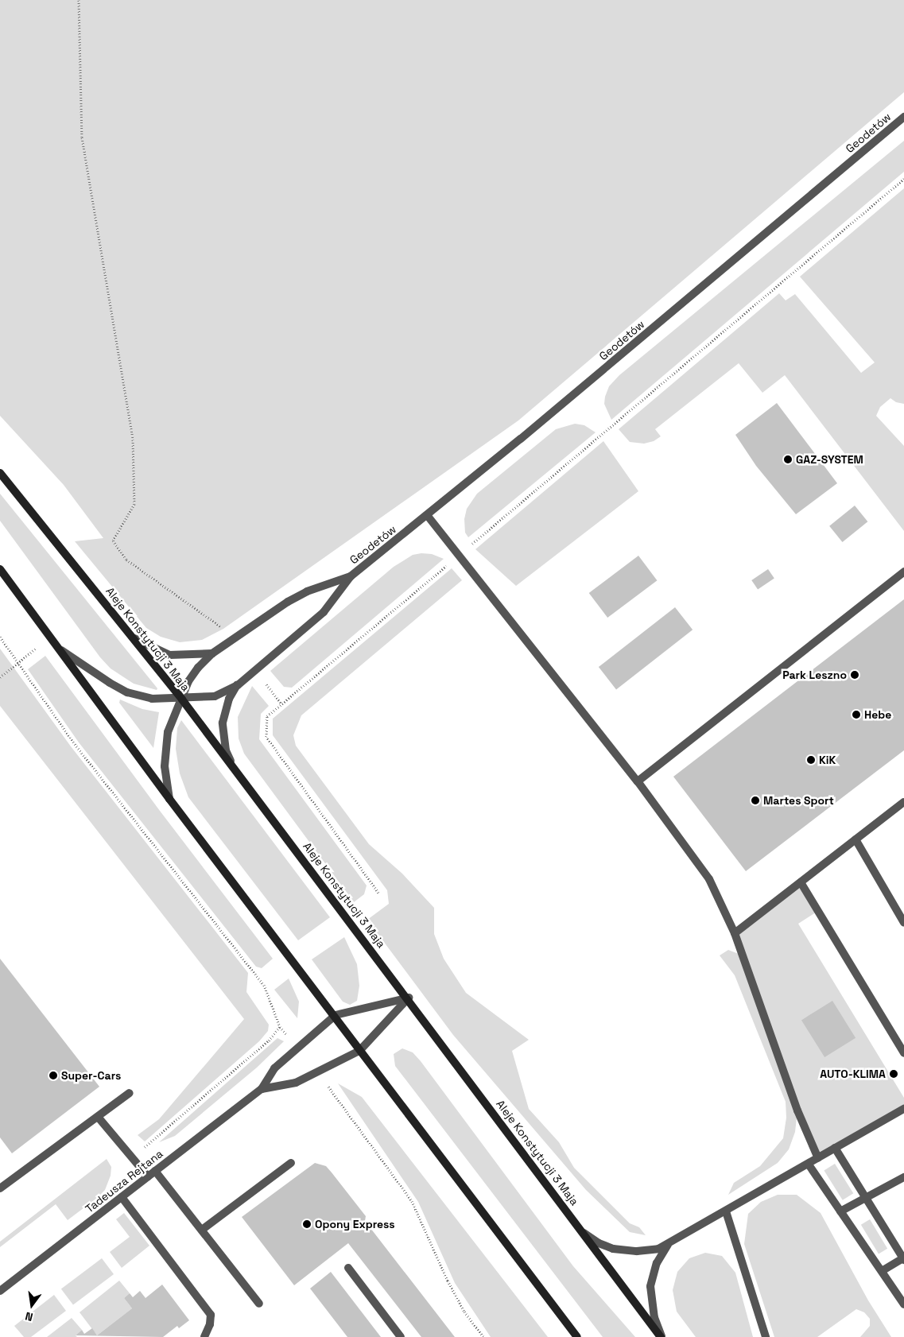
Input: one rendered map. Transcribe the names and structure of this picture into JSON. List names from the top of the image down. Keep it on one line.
{"streets":{"main road":["Aleje Konstytucji 3 Maja"],"street":["Geodetów","Tadeusza Rejtana"]},"crossings":[["Geodetów","Aleje Konstytucji 3 Maja"],["Aleje Konstytucji 3 Maja","Tadeusza Rejtana"]],"places":["GAZ-SYSTEM","Park Leszno","Hebe","KiK","Martes Sport","AUTO-KLIMA","Super-Cars","Opony Express"],"north":"bottom"}
